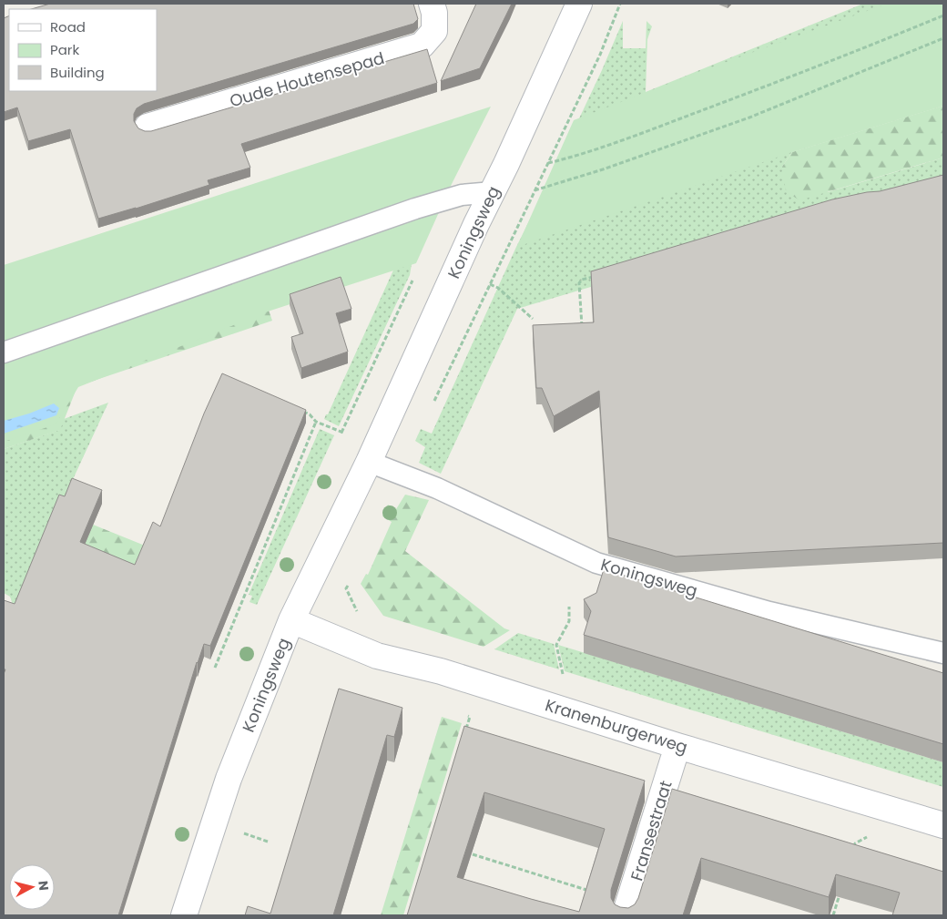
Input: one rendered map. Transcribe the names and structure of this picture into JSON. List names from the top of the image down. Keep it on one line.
{"streets":{"street":["Oude Houtensepad","Koningsweg","Kranenburgerweg","Fransestraat"]},"crossings":[["Koningsweg","Kranenburgerweg"],["Kranenburgerweg","Fransestraat"]],"legend":["Road","Park","Building"],"north":"right"}
